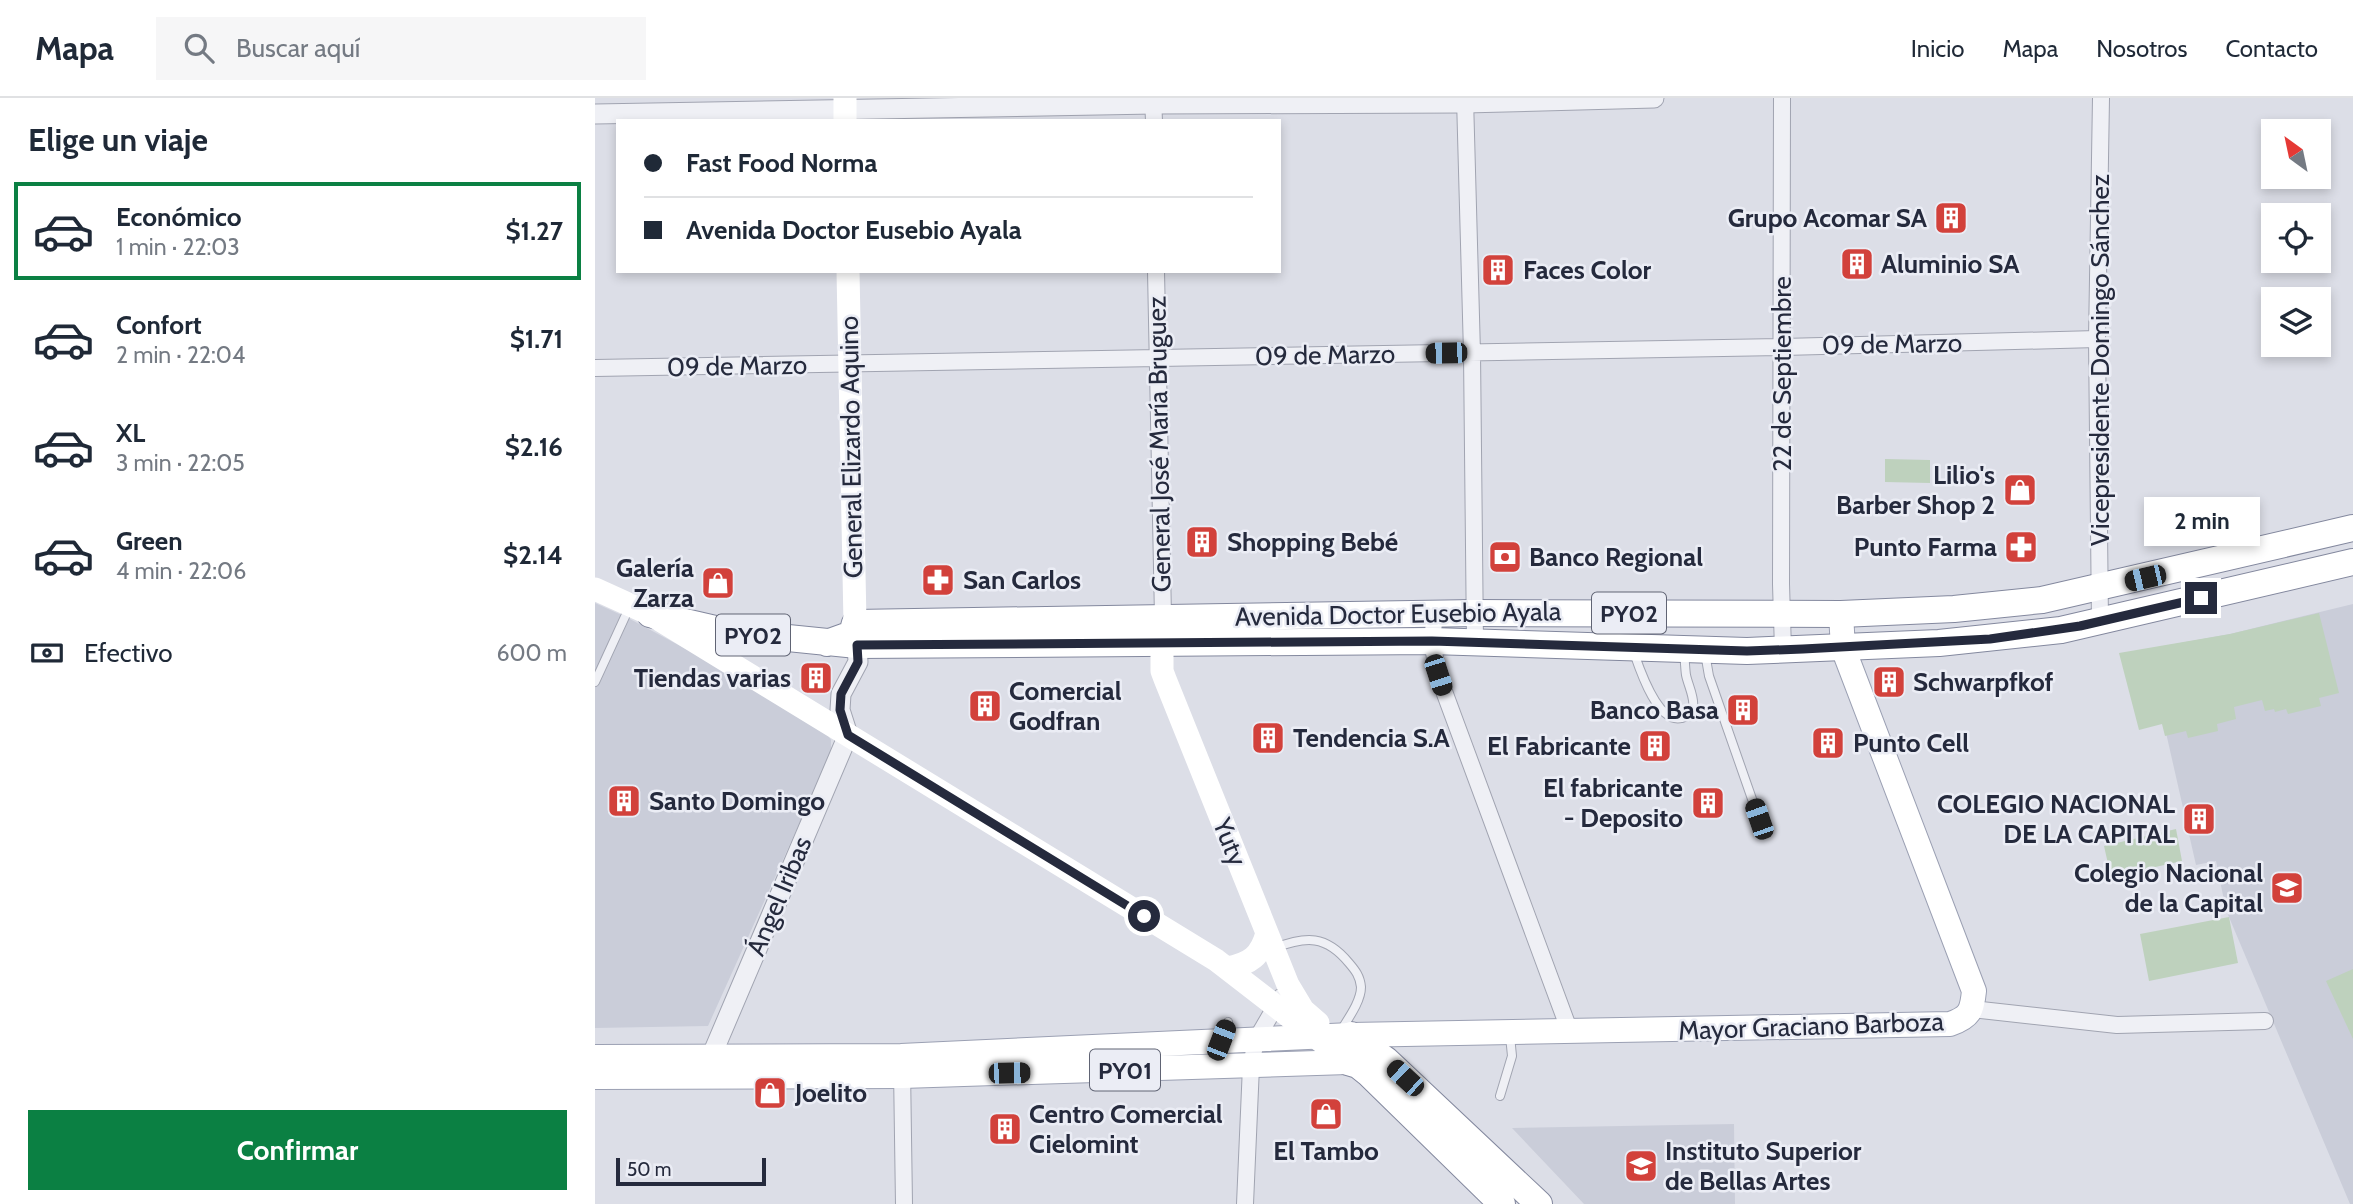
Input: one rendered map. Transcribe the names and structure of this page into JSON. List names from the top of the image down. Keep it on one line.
{"streets":{"highway":["PY02","Avenida Doctor Eusebio Ayala"],"main road":["General Elizardo Aquino","Yuty","Mayor Graciano Barboza","PY01"],"street":["09 de Marzo","Vicepresidente Domingo Sánchez","22 de Septiembre","General José María Bruguez","Ángel Iribas"]},"crossings":[["09 de Marzo","Vicepresidente Domingo Sánchez"],["09 de Marzo","22 de Septiembre"],["09 de Marzo","General José María Bruguez"],["09 de Marzo","General Elizardo Aquino"],["Vicepresidente Domingo Sánchez","Avenida Doctor Eusebio Ayala"],["22 de Septiembre","Avenida Doctor Eusebio Ayala"],["General José María Bruguez","Avenida Doctor Eusebio Ayala"],["General José María Bruguez","Yuty"],["General Elizardo Aquino","Avenida Doctor Eusebio Ayala"],["PY02","Avenida Doctor Eusebio Ayala"],["Avenida Doctor Eusebio Ayala","Yuty"],["Yuty","Mayor Graciano Barboza"],["Yuty","PY01"],["Ángel Iribas","PY01"],["Mayor Graciano Barboza","PY01"]],"places":{"building":["Grupo Acomar SA","Aluminio SA","Faces Color","Shopping Bebé","Tiendas varias","Schwarpfkof","Comercial Godfran","Banco Basa","Tendencia S.A","Punto Cell","El Fabricante","Santo Domingo","El fabricante - Deposito","COLEGIO NACIONAL DE LA CAPITAL","Centro Comercial Cielomint"],"shop":["Lilio's Barber Shop 2","Galería Zarza","Joelito","El Tambo"],"pharmacy":["Punto Farma","San Carlos"],"bank":["Banco Regional"],"school or university":["Colegio Nacional de la Capital","Instituto Superior de Bellas Artes"]},"scale_bar":"50 m","north":"top left","page":{"header":"Mapa","search":"Buscar aquí","nav":["Inicio","Mapa","Nosotros","Contacto"],"heading":"Elige un viaje","banner":["Fast Food Norma","Avenida Doctor Eusebio Ayala"],"list":[{"name":"Económico","note":"1 min · 22:03","value":"$1.27"},{"name":"Confort","note":"2 min · 22:04","value":"$1.71"},{"name":"XL","note":"3 min · 22:05","value":"$2.16"},{"name":"Green","note":"4 min · 22:06","value":"$2.14"}],"bubble":"2 min","pay":["Efectivo","600 m"],"buttons":"Confirmar","scale":"50 m"}}
